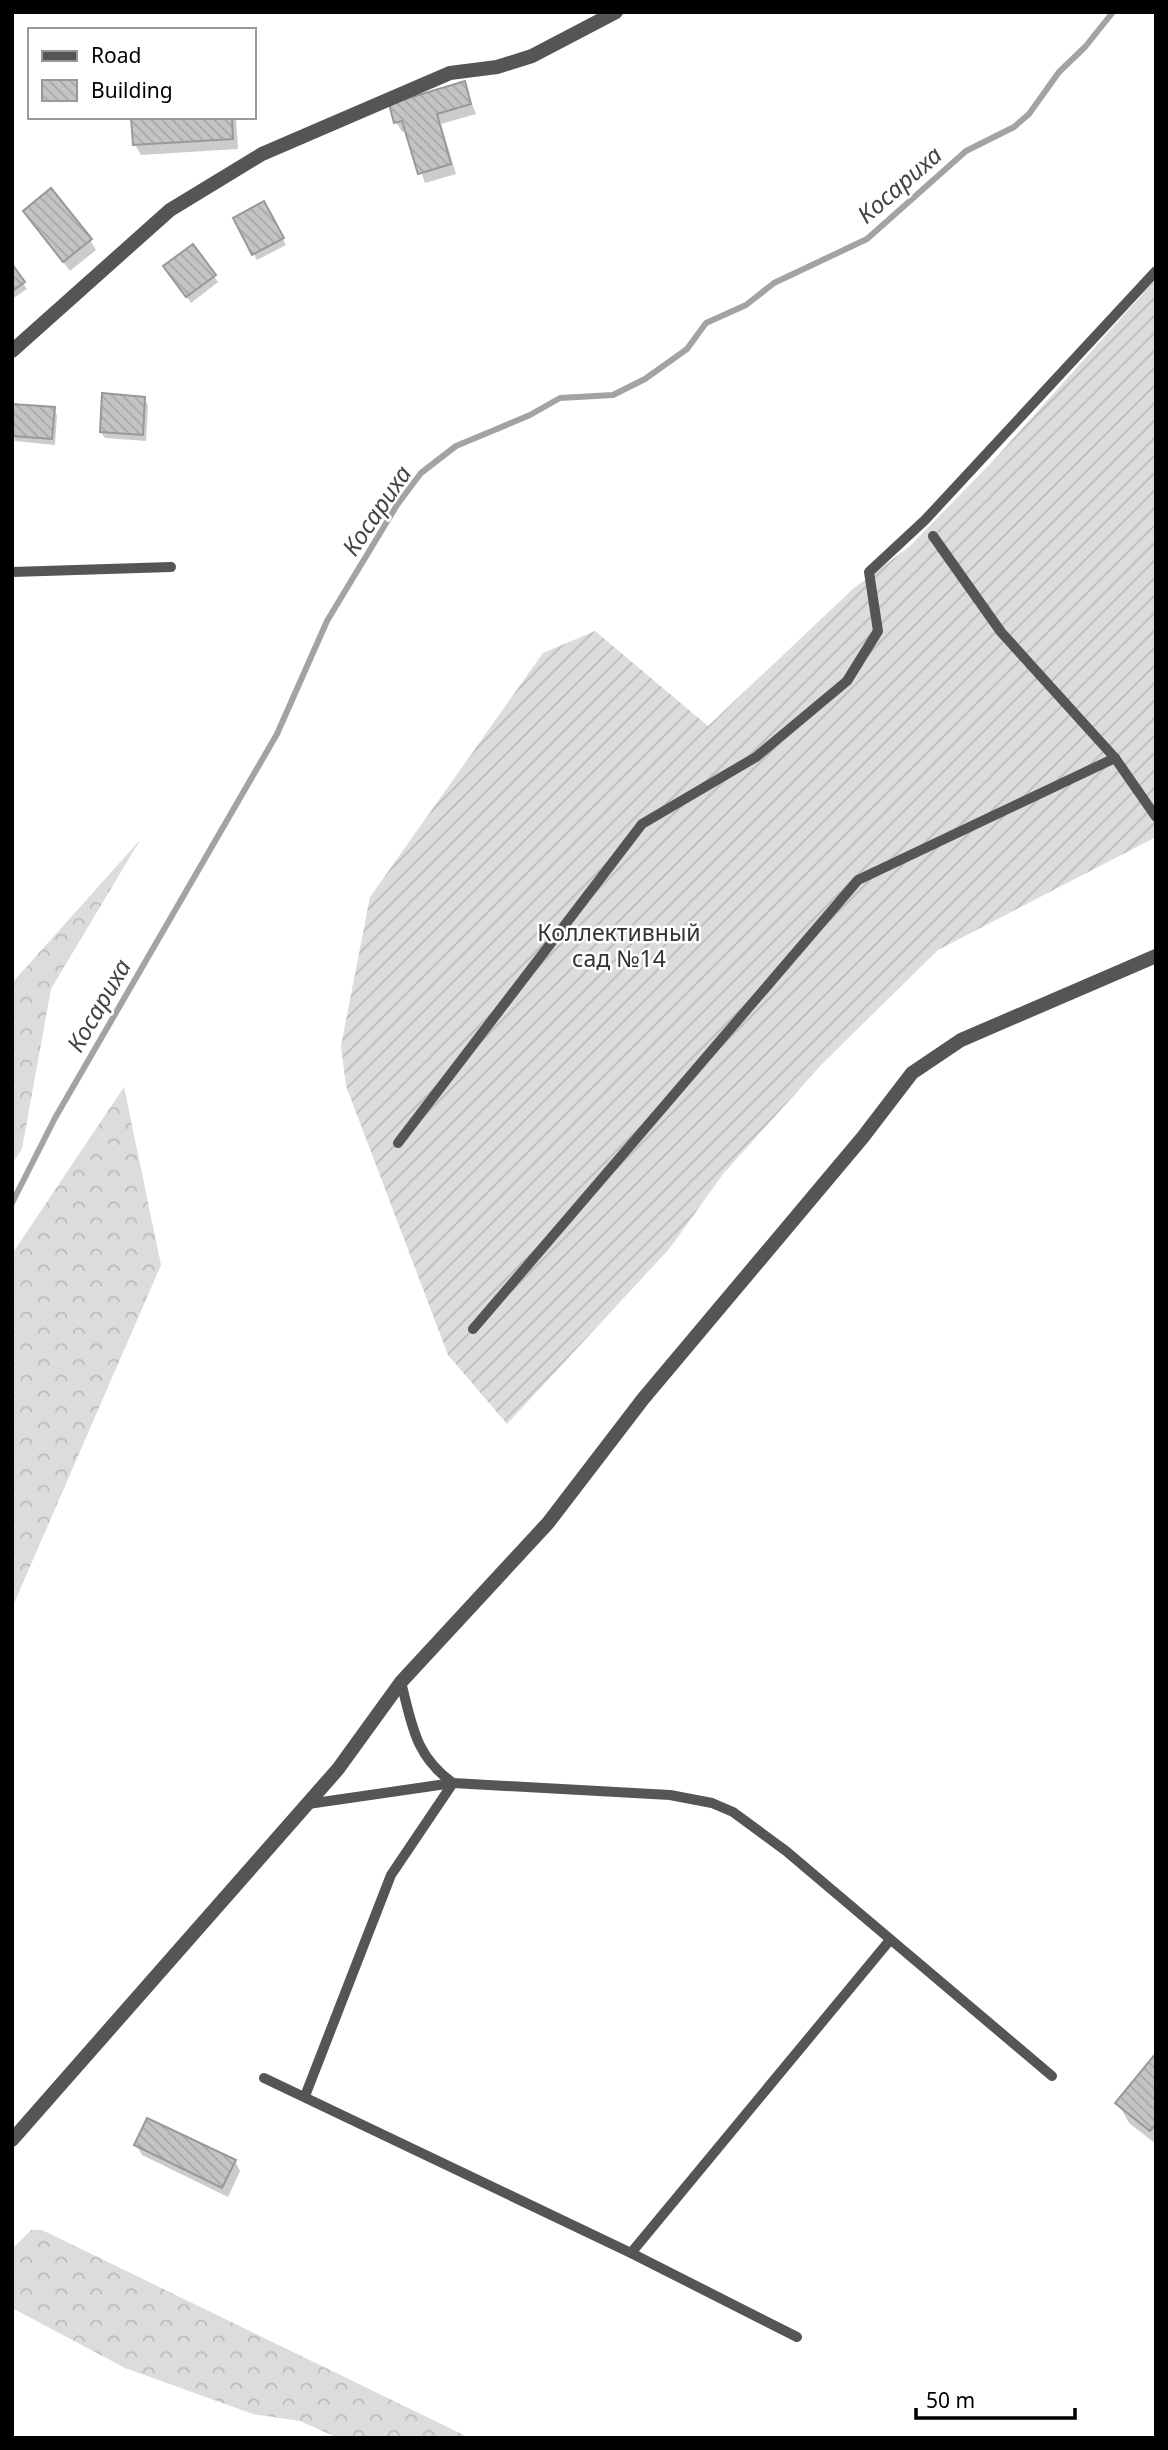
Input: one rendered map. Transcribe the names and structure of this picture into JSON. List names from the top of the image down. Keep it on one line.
{"water":["Косариха"],"parks":["Коллективный сад №14"],"legend":["Road","Building"],"scale_bar":"50 m"}
